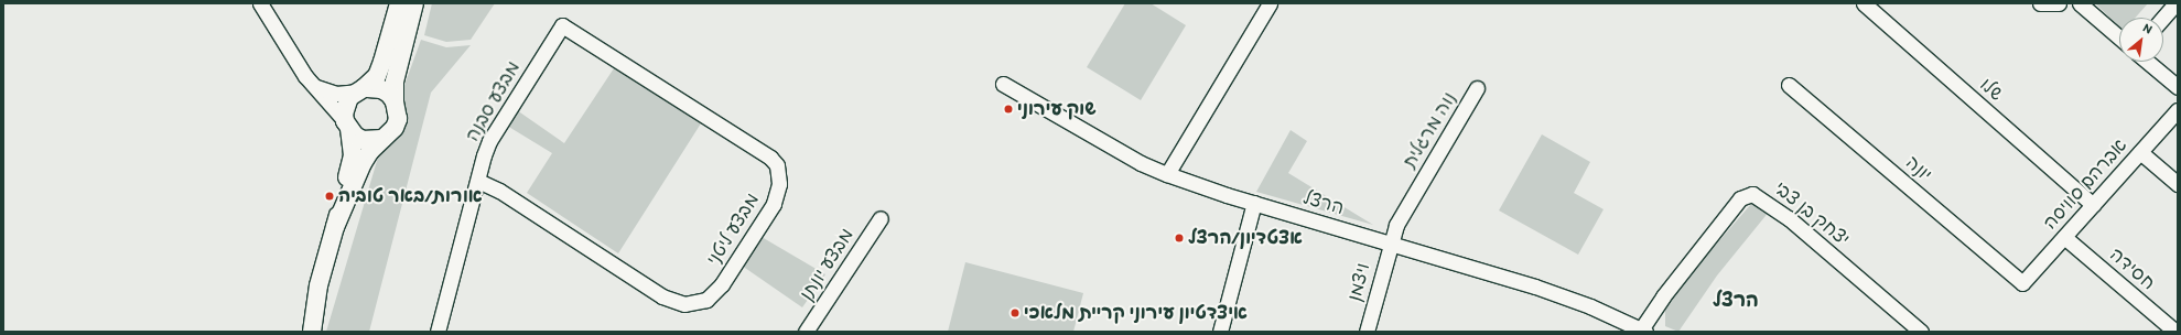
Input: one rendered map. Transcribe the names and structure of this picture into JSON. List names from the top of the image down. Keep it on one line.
{"streets":{"street":["שלו","מבצע סבנה","נוה מרגלית","יונה","אברהם סוויסה","הרצל","יצחק בן צבי","מבצע ליטני","מבצע יונתן","חסידה","ויצמן"]},"crossings":[["שלו","אברהם סוויסה"],["מבצע סבנה","מבצע ליטני"],["נוה מרגלית","הרצל"],["נוה מרגלית","ויצמן"],["יונה","אברהם סוויסה"],["אברהם סוויסה","חסידה"],["הרצל","יצחק בן צבי"],["הרצל","ויצמן"]],"districts":["הרצל"],"places":["שוק עירוני","אורות/באר טוביה","אצטדיון/הרצל","איצדטיון עירוני קריית מלאכי"],"north":"top right"}
